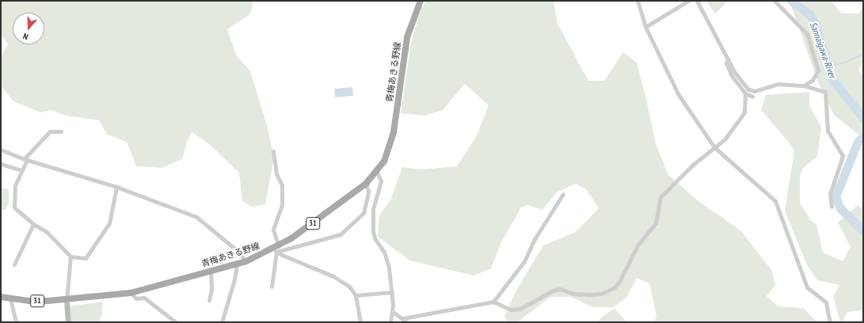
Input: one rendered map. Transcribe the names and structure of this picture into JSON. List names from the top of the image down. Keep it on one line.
{"streets":{"main road":["青梅あきる野線","31"]},"water":["Sannaigawa-River"],"north":"bottom"}
